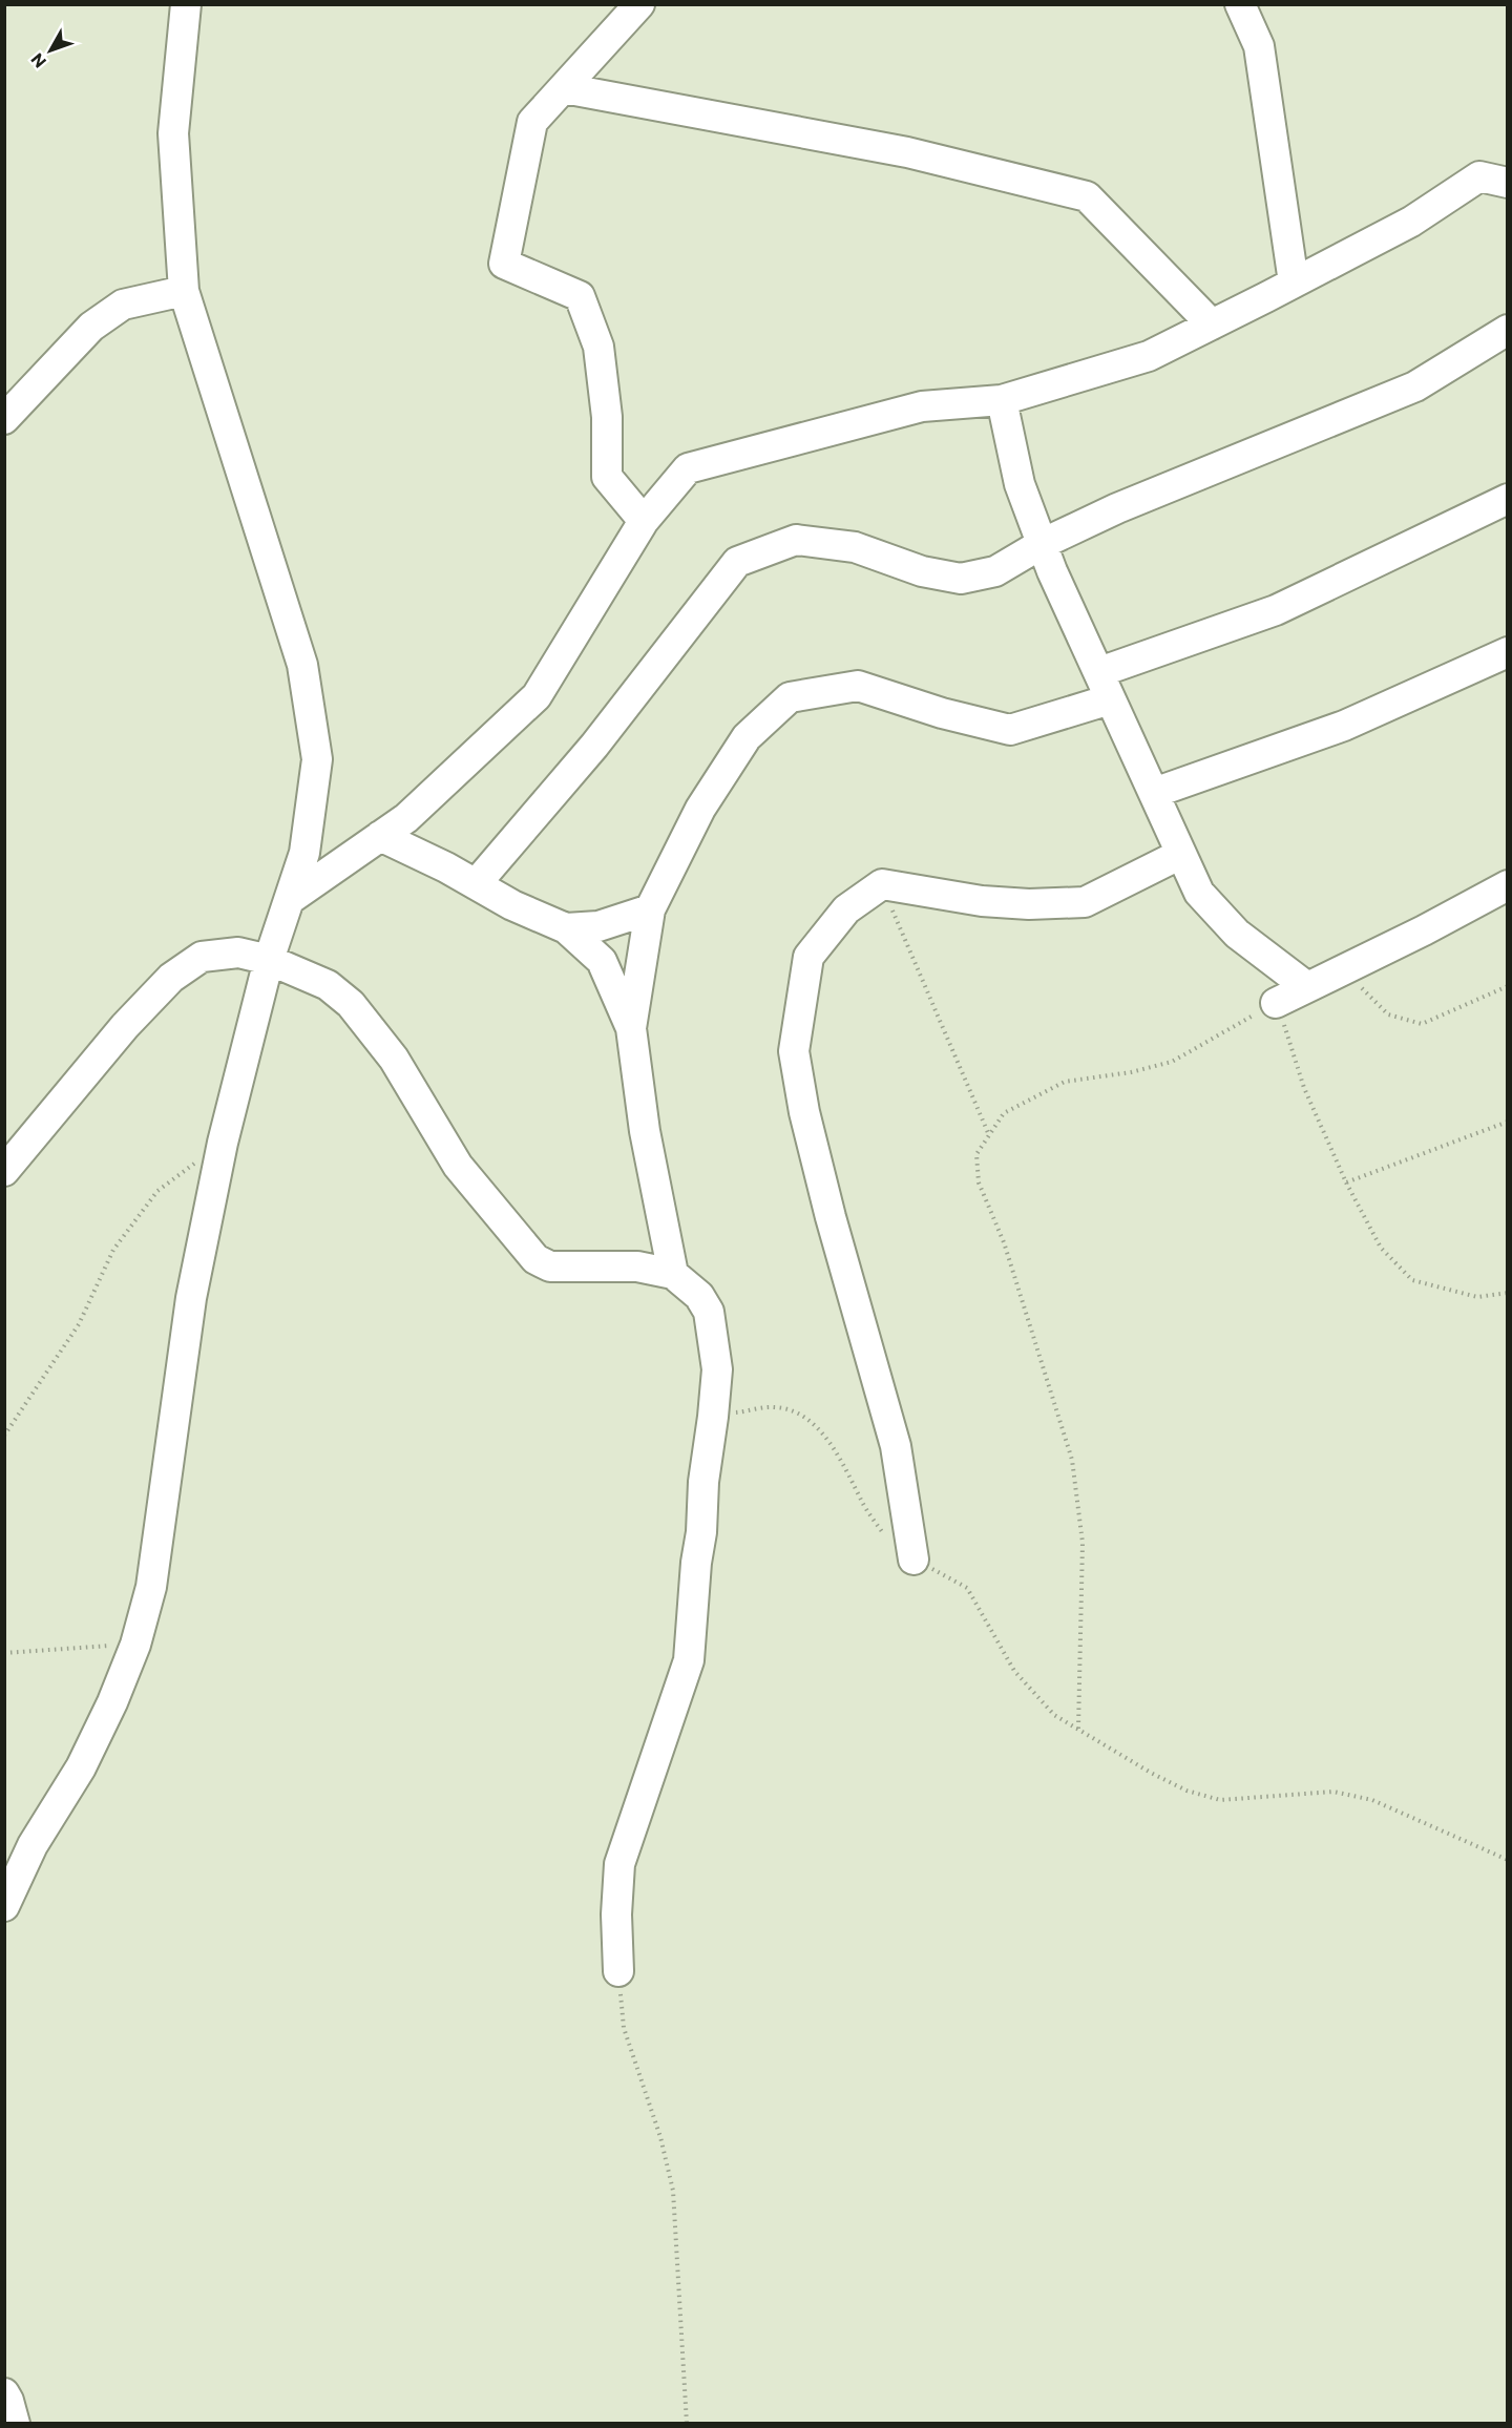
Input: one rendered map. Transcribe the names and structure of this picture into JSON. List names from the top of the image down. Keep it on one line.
{"north":"bottom left"}
